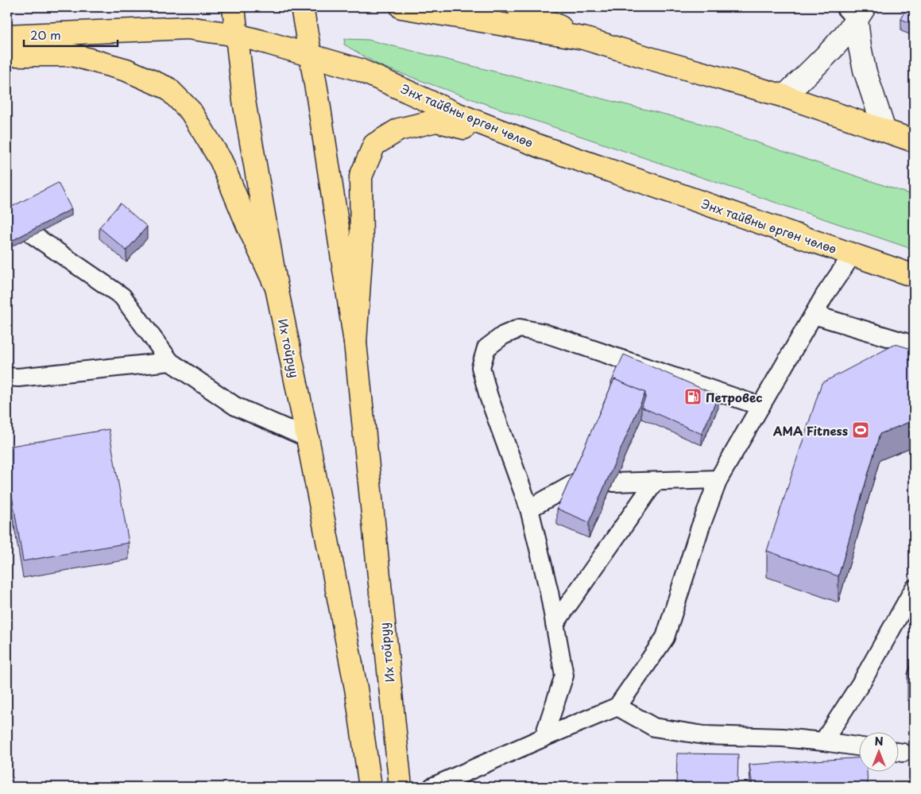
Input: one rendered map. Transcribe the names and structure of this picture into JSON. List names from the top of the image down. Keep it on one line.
{"streets":{"main road":["Энх тайвны өргөн чөлөө","Их тойруу"]},"crossings":[["Энх тайвны өргөн чөлөө","Их тойруу"]],"places":{"fuel station":["Петровес"],"sports":["AMA Fitness"]},"scale_bar":"20 m","north":"top"}
